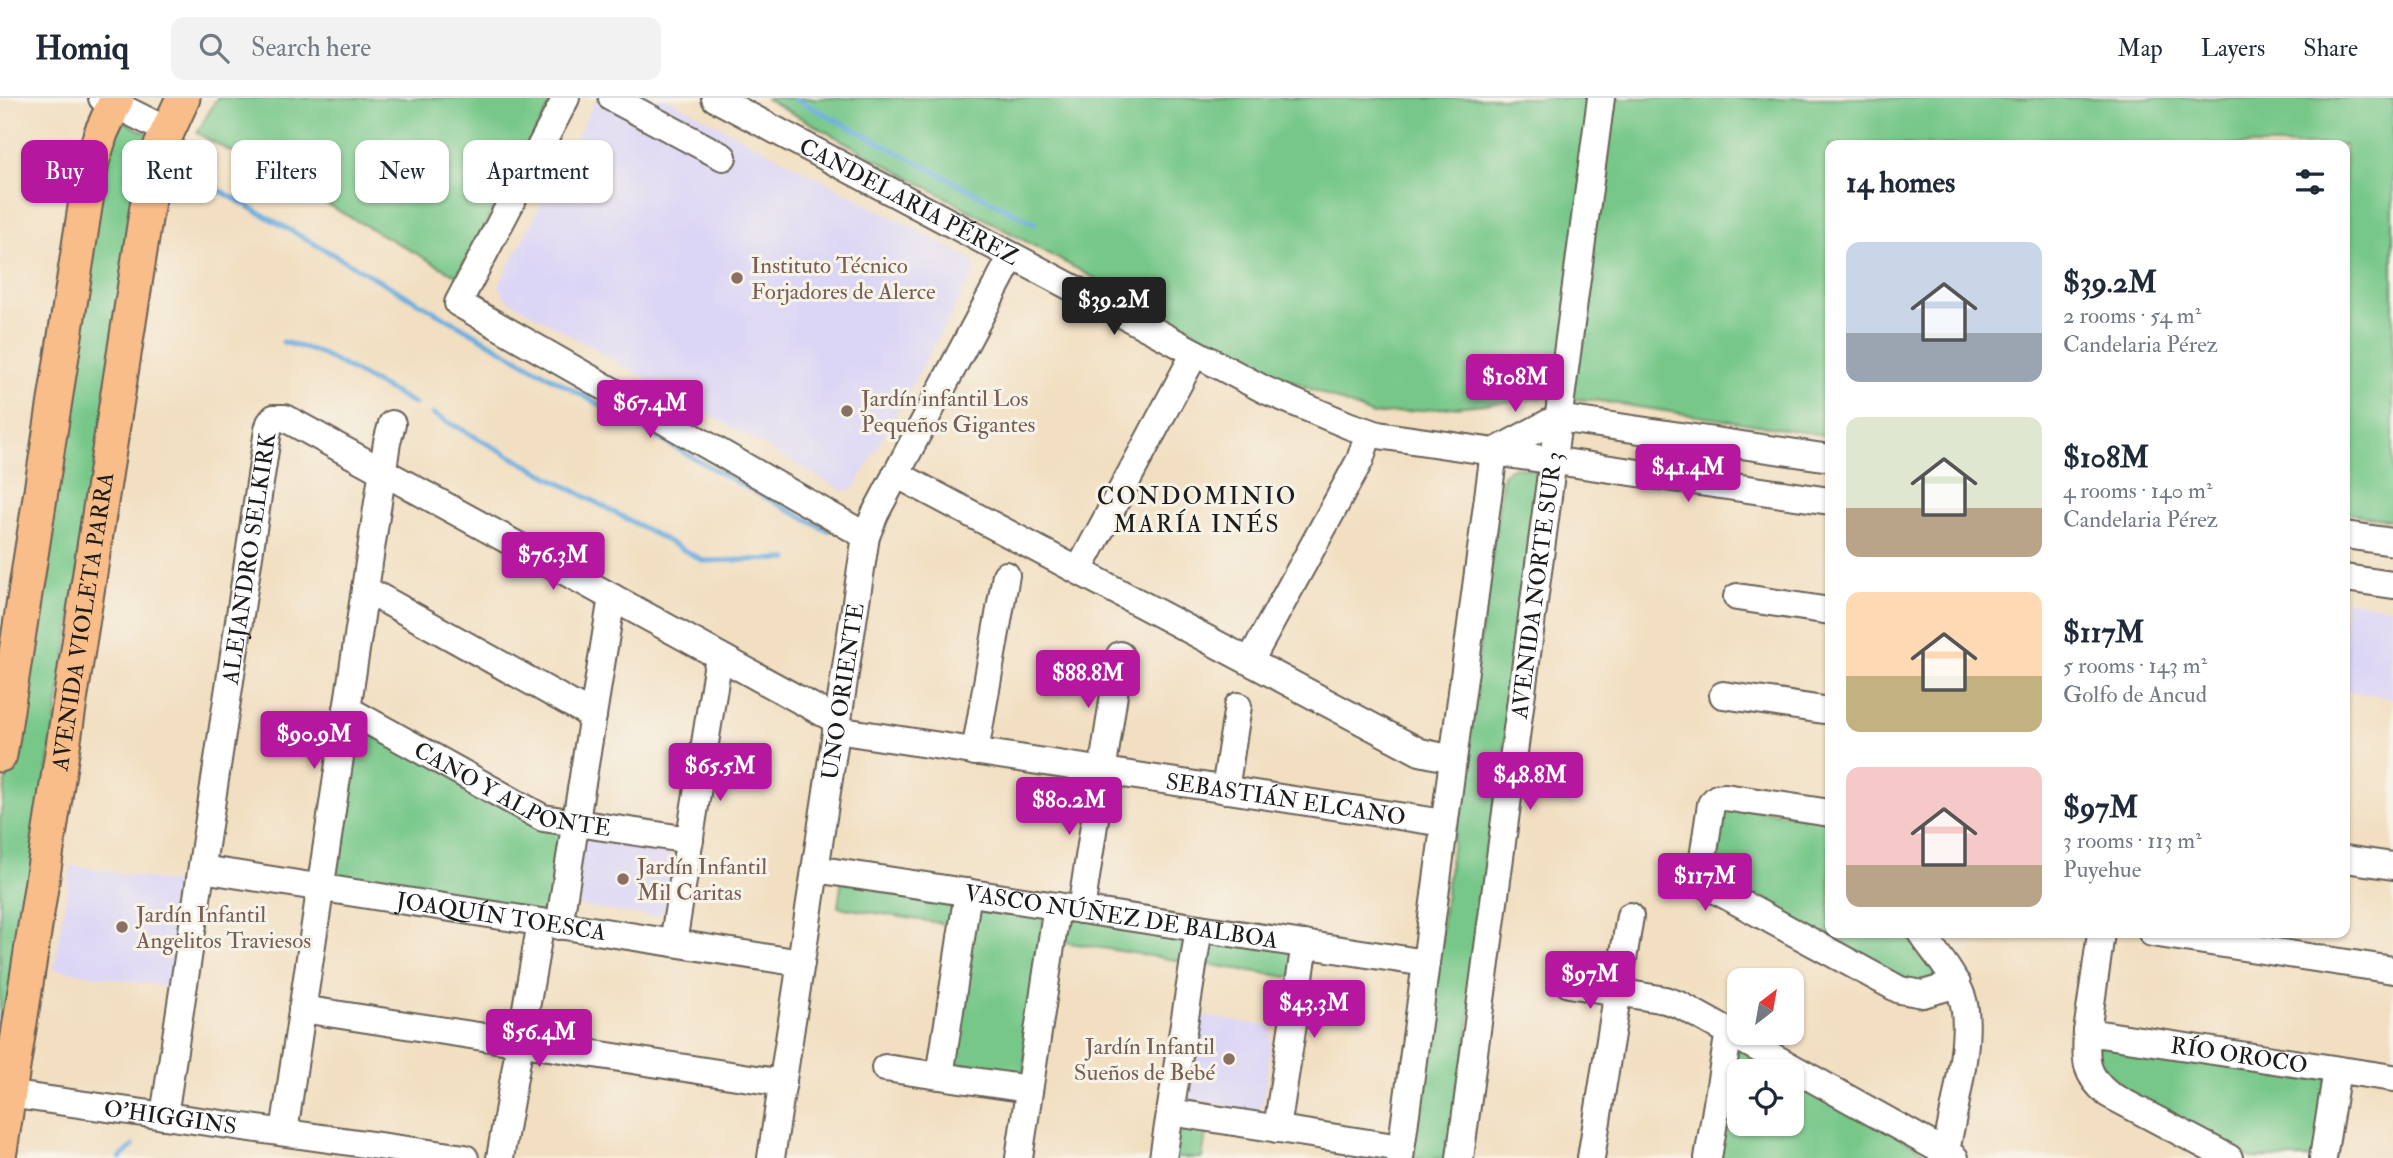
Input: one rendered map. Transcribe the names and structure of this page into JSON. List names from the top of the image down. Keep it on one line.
{"streets":{"main road":["AVENIDA VIOLETA PARRA"],"street":["CANDELARIA PÉREZ","ALEJANDRO SELKIRK","AVENIDA NORTE SUR 3","UNO ORIENTE","CANO Y ALPONTE","SEBASTIÁN ELCANO","JOAQUÍN TOESCA","VASCO NÚÑEZ DE BALBOA","RÍO OROCO","O'HIGGINS"]},"crossings":[["CANDELARIA PÉREZ","AVENIDA NORTE SUR 3"],["CANDELARIA PÉREZ","UNO ORIENTE"],["ALEJANDRO SELKIRK","SEBASTIÁN ELCANO"],["ALEJANDRO SELKIRK","JOAQUÍN TOESCA"],["ALEJANDRO SELKIRK","O'HIGGINS"],["AVENIDA VIOLETA PARRA","O'HIGGINS"],["UNO ORIENTE","SEBASTIÁN ELCANO"],["UNO ORIENTE","JOAQUÍN TOESCA"],["UNO ORIENTE","VASCO NÚÑEZ DE BALBOA"]],"districts":["CONDOMINIO MARÍA INÉS"],"places":["Instituto Técnico Forjadores de Alerce","Jardín infantil Los Pequeños Gigantes","Jardín Infantil Mil Caritas","Jardín Infantil Angelitos Traviesos","Jardín Infantil Sueños de Bebé"],"north":"top right","page":{"header":"Homiq","search":"Search here","nav":["Map","Layers","Share"],"chip":["Buy","Rent","Filters","New","Apartment"],"heading":"14 homes","list":[{"name":"$39.2M","note":"2 rooms · 54 m² · Candelaria Pérez"},{"name":"$108M","note":"4 rooms · 140 m² · Candelaria Pérez"},{"name":"$117M","note":"5 rooms · 143 m² · Golfo de Ancud"},{"name":"$97M","note":"3 rooms · 113 m² · Puyehue"}],"price":["$39.2M","$108M","$67.4M","$41.4M","$76.3M","$88.8M","$90.9M","$65.5M","$48.8M","$80.2M","$117M","$97M","$43.3M","$56.4M"]}}
